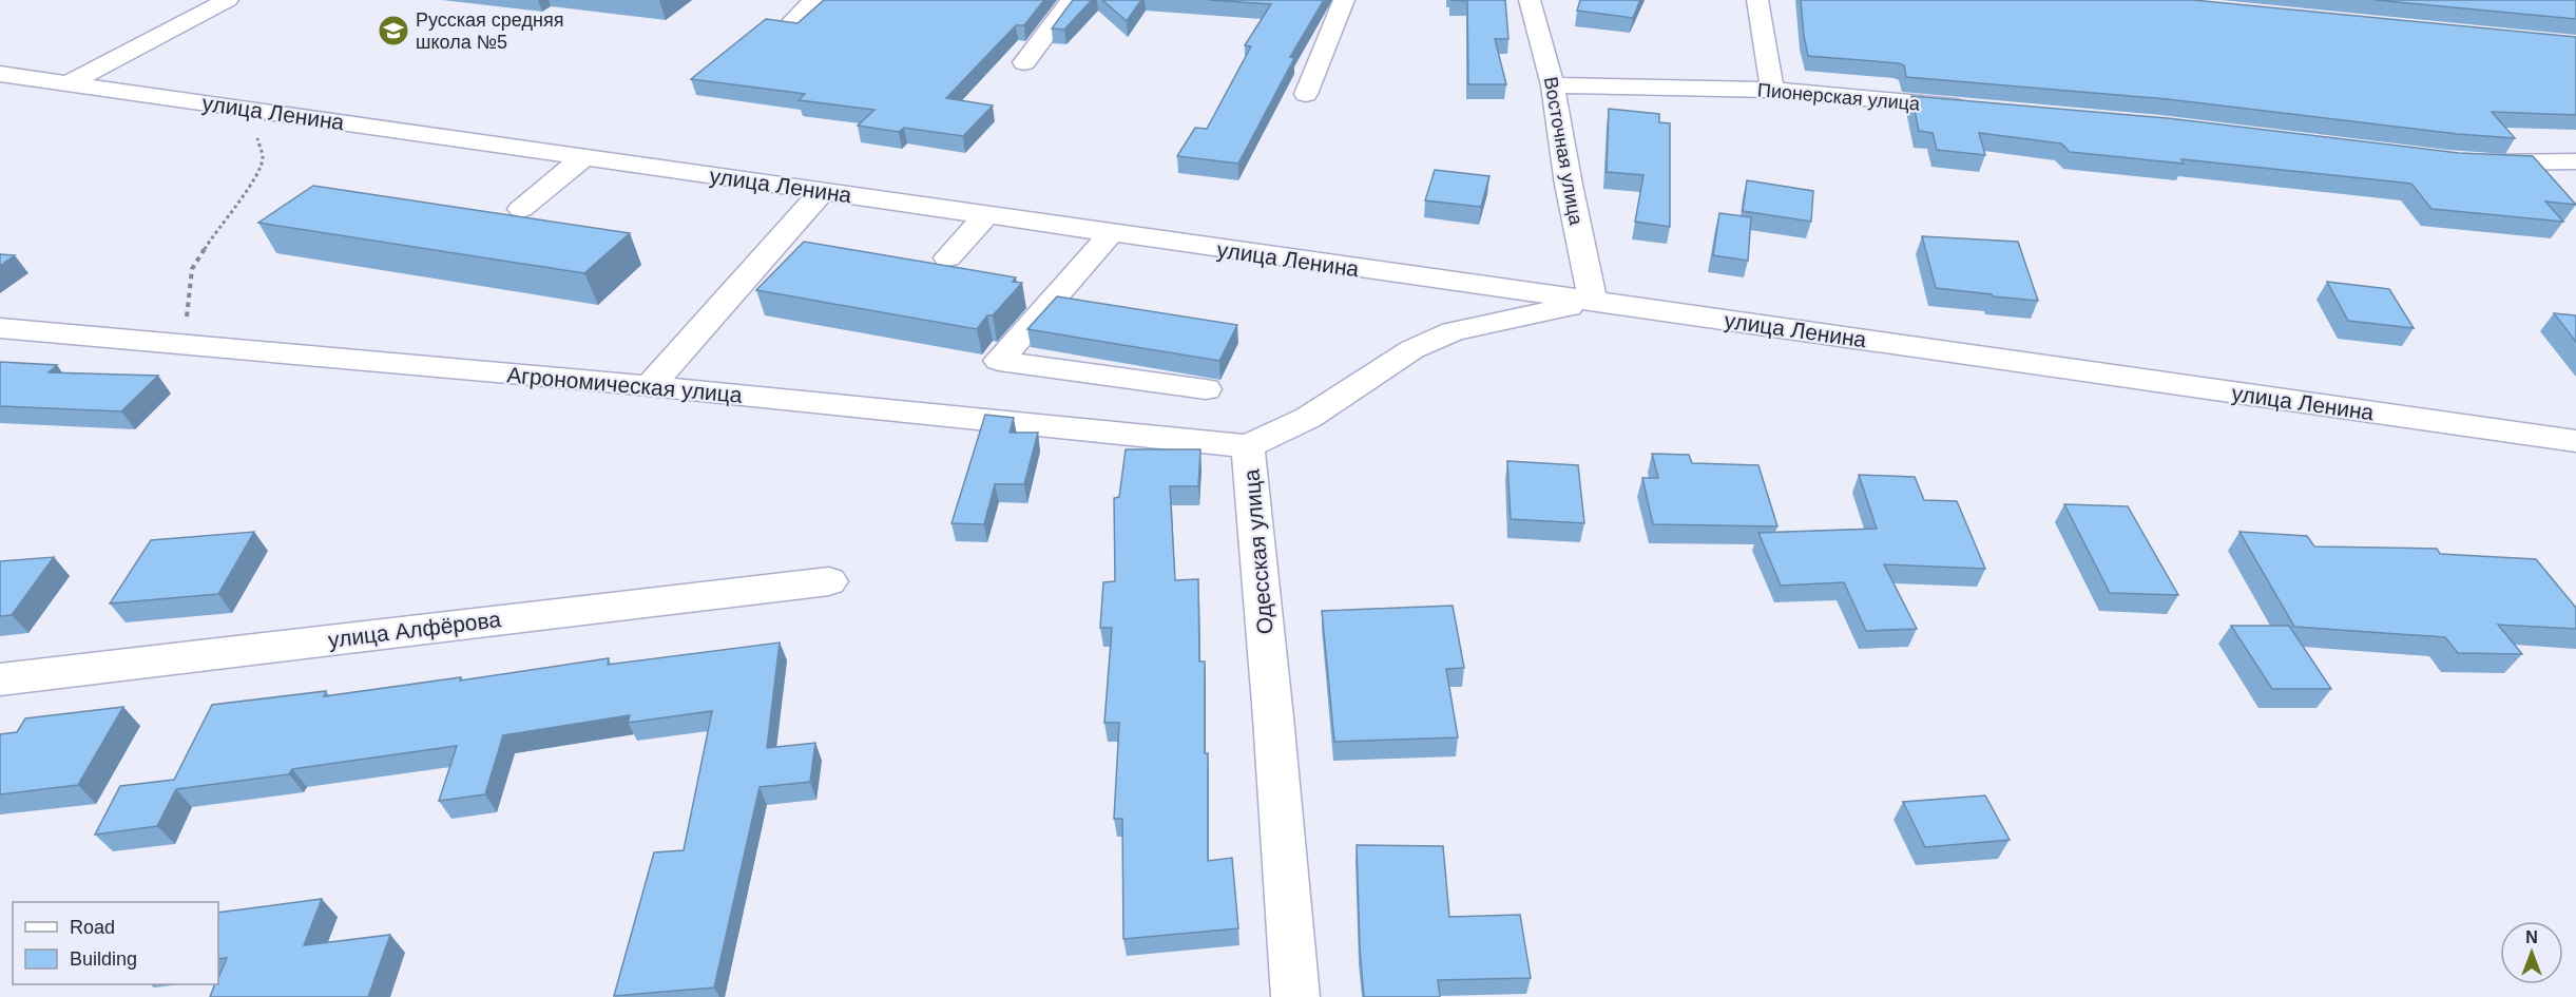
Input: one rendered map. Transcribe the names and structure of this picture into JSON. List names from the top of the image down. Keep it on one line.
{"streets":{"street":["Пионерская улица","улица Ленина","Восточная улица","Агрономическая улица","Одесская улица","улица Алфёрова"]},"crossings":[["Пионерская улица","Восточная улица"],["улица Ленина","Восточная улица"],["улица Ленина","Одесская улица"],["Восточная улица","Одесская улица"],["Агрономическая улица","Одесская улица"]],"places":{"school or university":["Русская средняя школа №5"]},"legend":["Road","Building"],"north":"top"}
